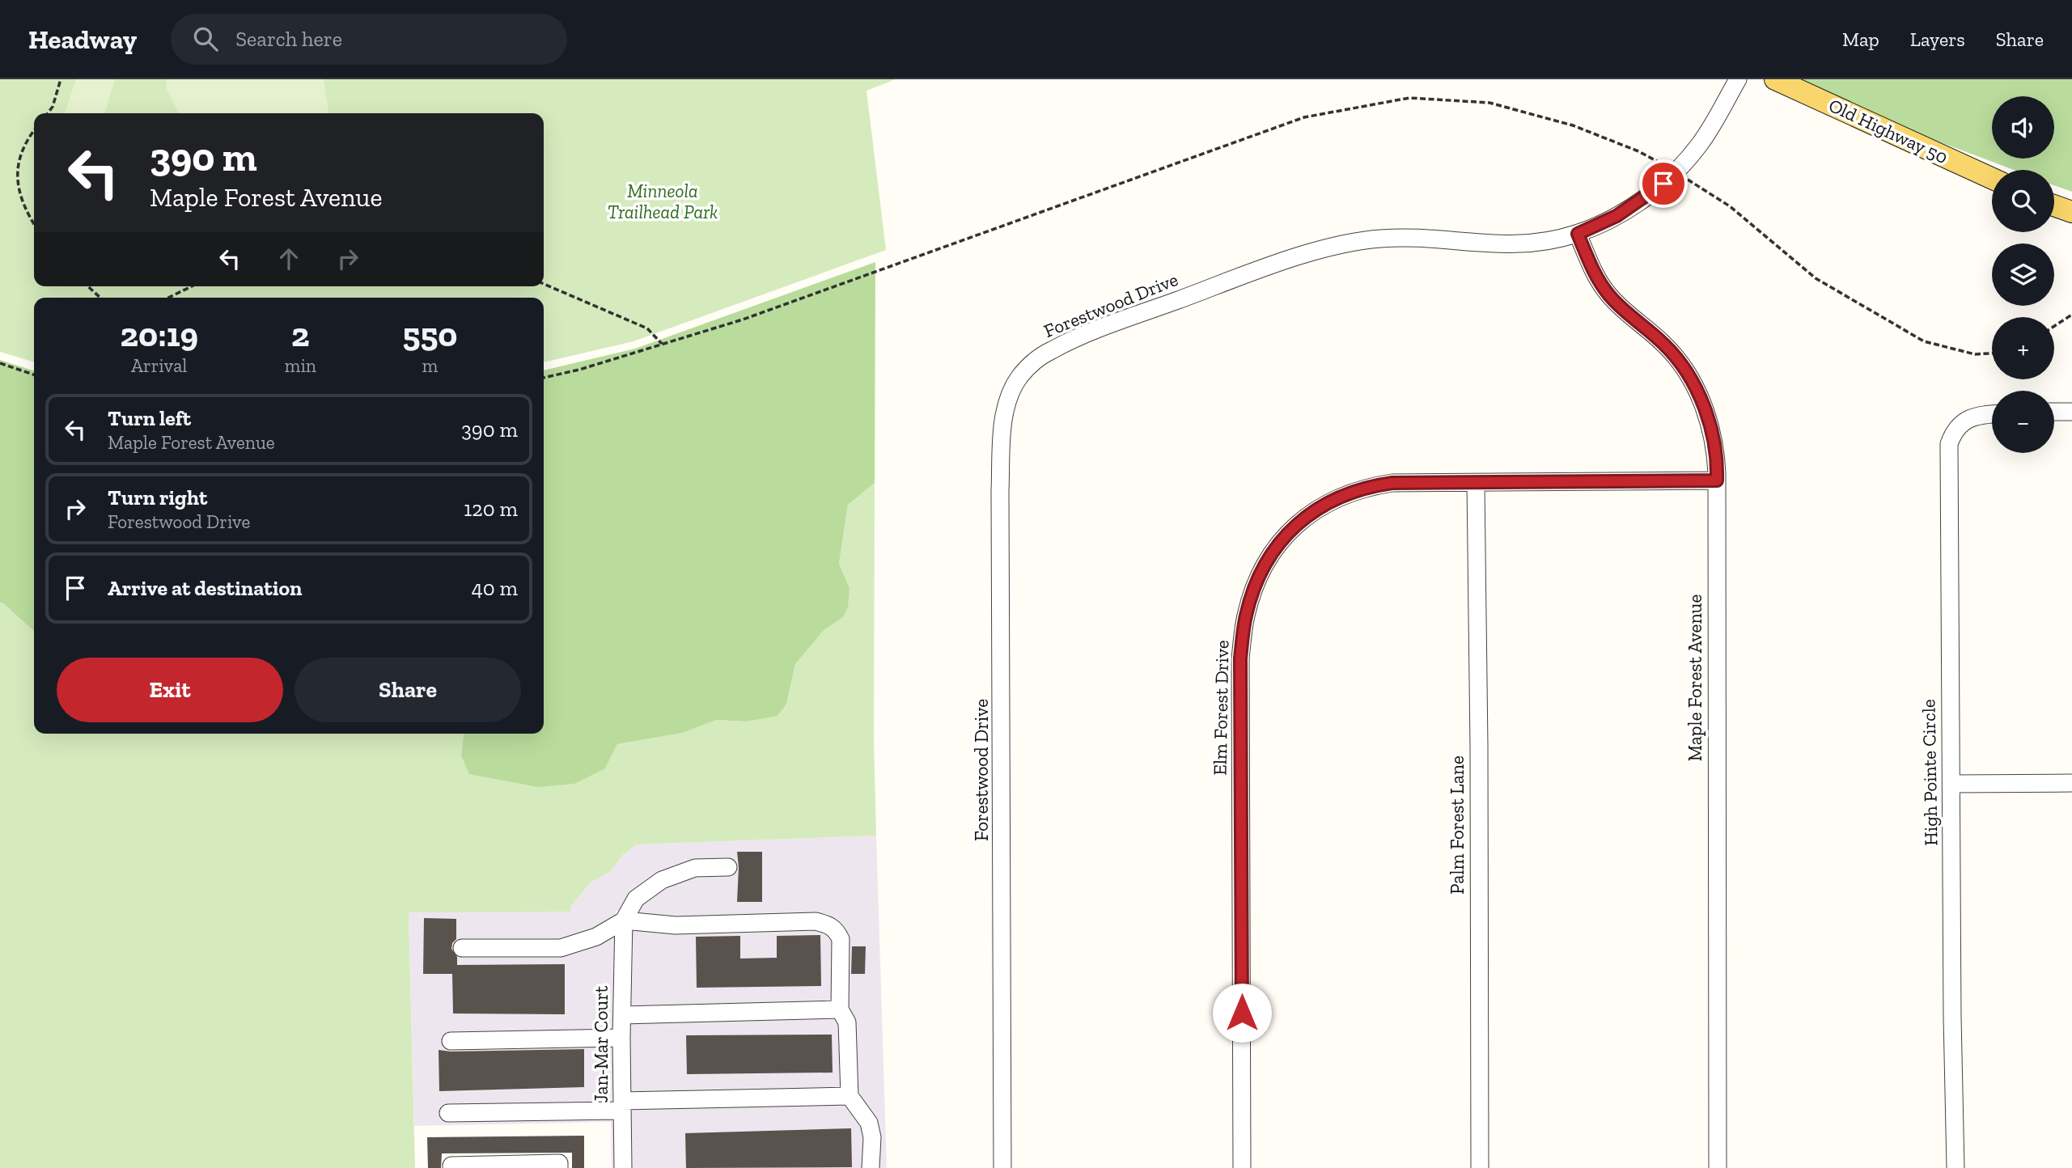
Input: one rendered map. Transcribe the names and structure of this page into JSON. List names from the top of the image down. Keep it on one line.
{"streets":{"main road":["Old Highway 50"],"street":["Forestwood Drive","Maple Forest Avenue","Elm Forest Drive","High Pointe Circle","Palm Forest Lane","Jan-Mar Court"]},"crossings":[["Forestwood Drive","Maple Forest Avenue"],["Maple Forest Avenue","Elm Forest Drive"],["Elm Forest Drive","Palm Forest Lane"]],"parks":["Minneola Trailhead Park"],"page":{"header":"Headway","search":"Search here","nav":["Map","Layers","Share"],"map_buttons":["+","−"],"turn":["390 m","Maple Forest Avenue"],"eta":["20:19","Arrival","2","min","550","m"],"list":[{"name":"Turn left","note":"Maple Forest Avenue","value":"390 m"},{"name":"Turn right","note":"Forestwood Drive","value":"120 m"},{"name":"Arrive at destination","value":"40 m"}],"buttons":["Exit","Share"]}}
